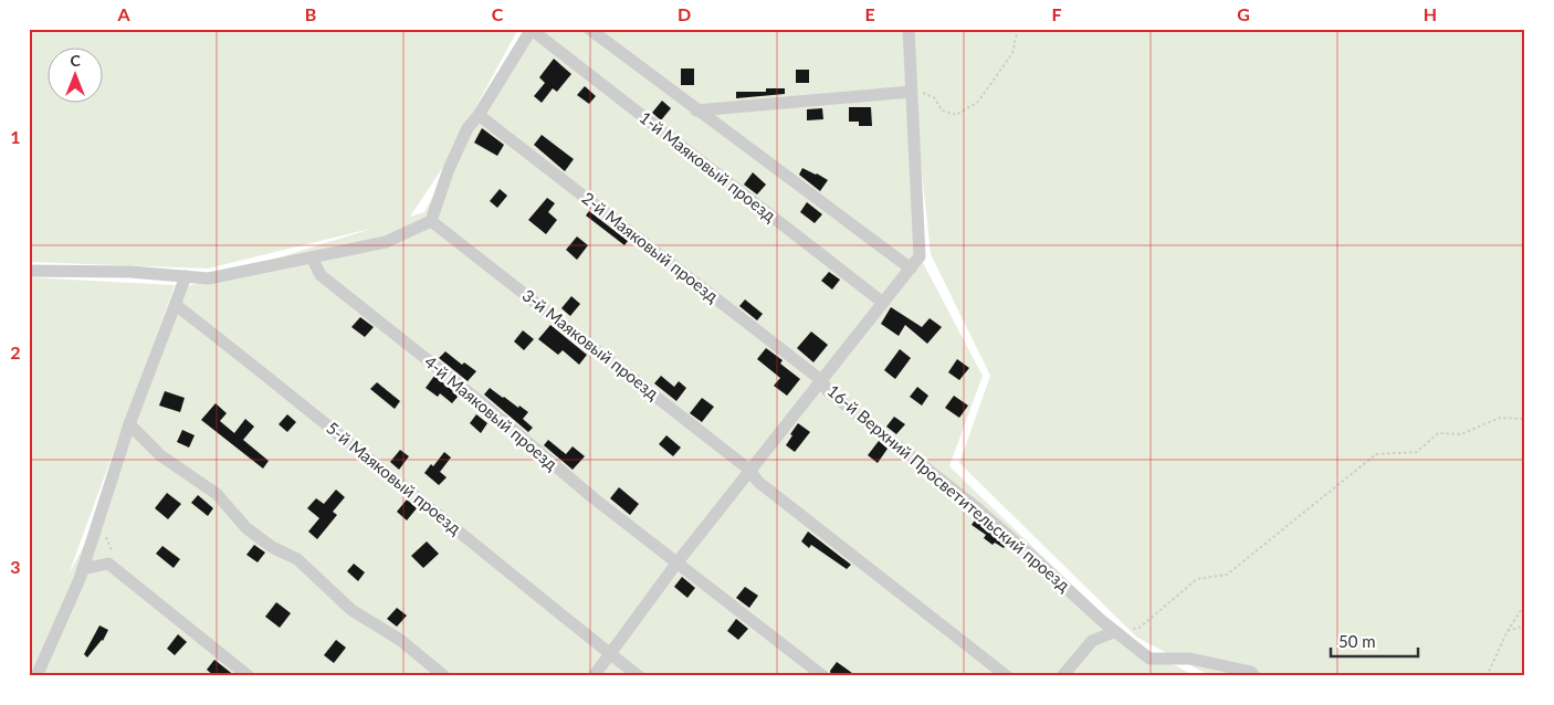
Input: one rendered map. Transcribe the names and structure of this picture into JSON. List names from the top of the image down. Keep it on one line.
{"streets":{"street":["1-й Маяковый проезд","2-й Маяковый проезд","3-й Маяковый проезд","4-й Маяковый проезд","5-й Маяковый проезд","16-й Верхний Просветительский проезд"]},"crossings":[["2-й Маяковый проезд","16-й Верхний Просветительский проезд"]],"scale_bar":"50 m","north":"top","grid":{"columns":["A","B","C","D","E","F","G","H"],"rows":["1","2","3"]}}
